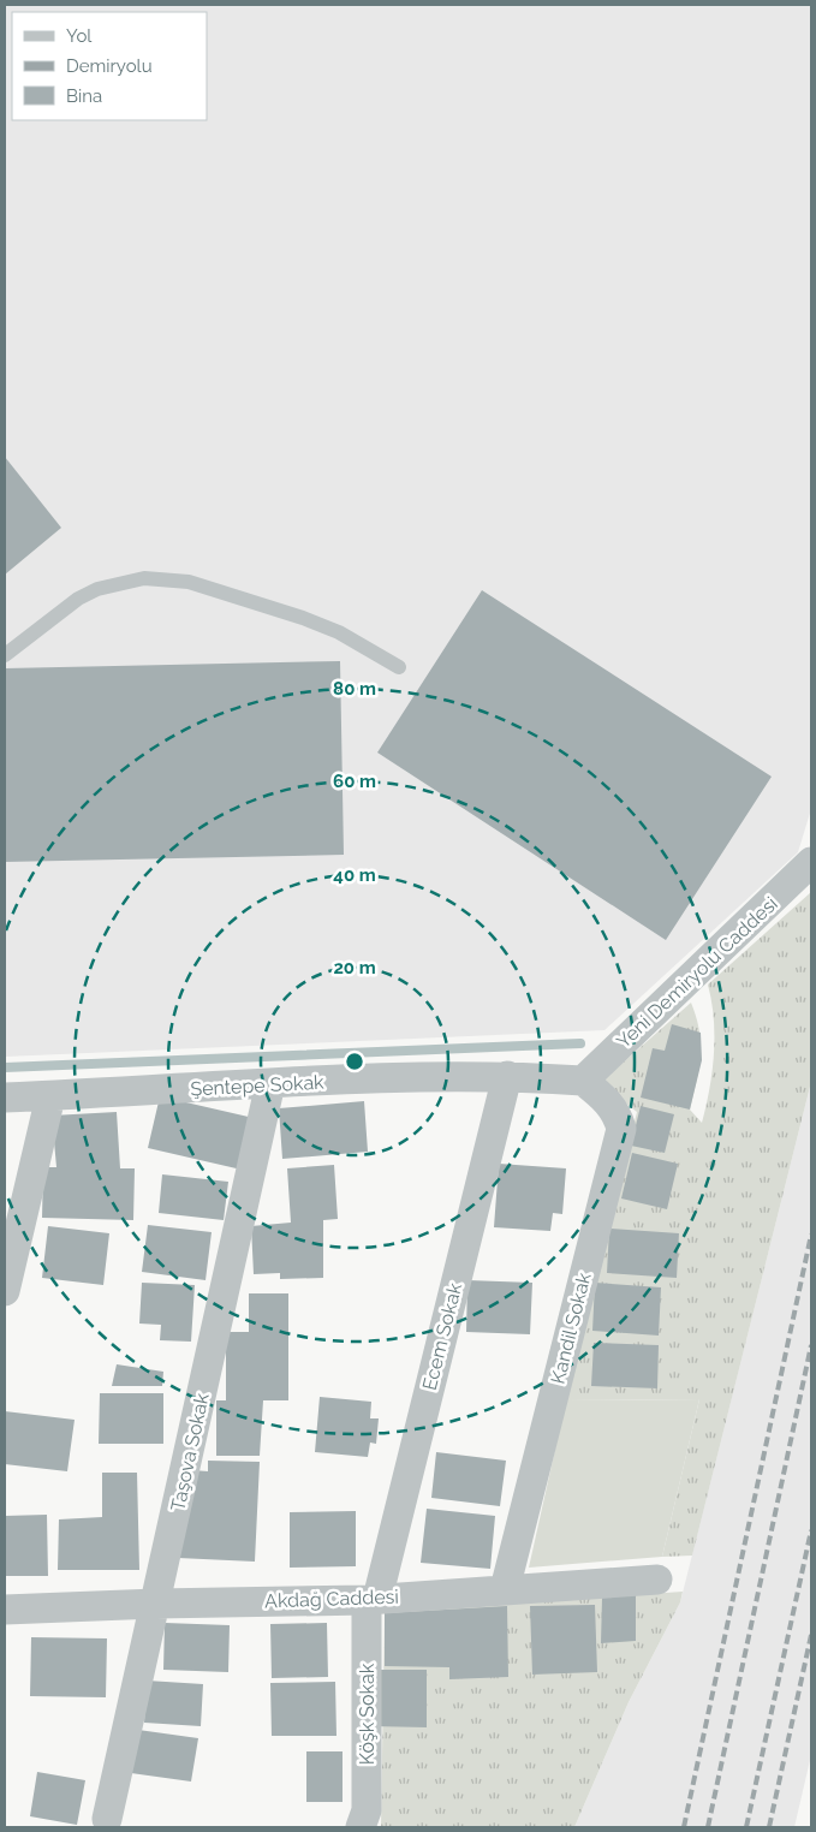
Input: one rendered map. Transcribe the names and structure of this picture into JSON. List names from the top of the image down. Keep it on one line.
{"streets":{"street":["Yeni Demiryolu Caddesi","Şentepe Sokak","Kandil Sokak","Ecem Sokak","Taşova Sokak","Akdağ Caddesi","Köşk Sokak"]},"crossings":[["Yeni Demiryolu Caddesi","Şentepe Sokak"],["Yeni Demiryolu Caddesi","Kandil Sokak"],["Şentepe Sokak","Kandil Sokak"],["Şentepe Sokak","Ecem Sokak"],["Şentepe Sokak","Taşova Sokak"],["Kandil Sokak","Akdağ Caddesi"],["Ecem Sokak","Akdağ Caddesi"],["Ecem Sokak","Köşk Sokak"],["Taşova Sokak","Akdağ Caddesi"],["Akdağ Caddesi","Köşk Sokak"]],"legend":["Yol","Demiryolu","Bina"],"rings":["80 m","60 m","40 m","20 m"]}
